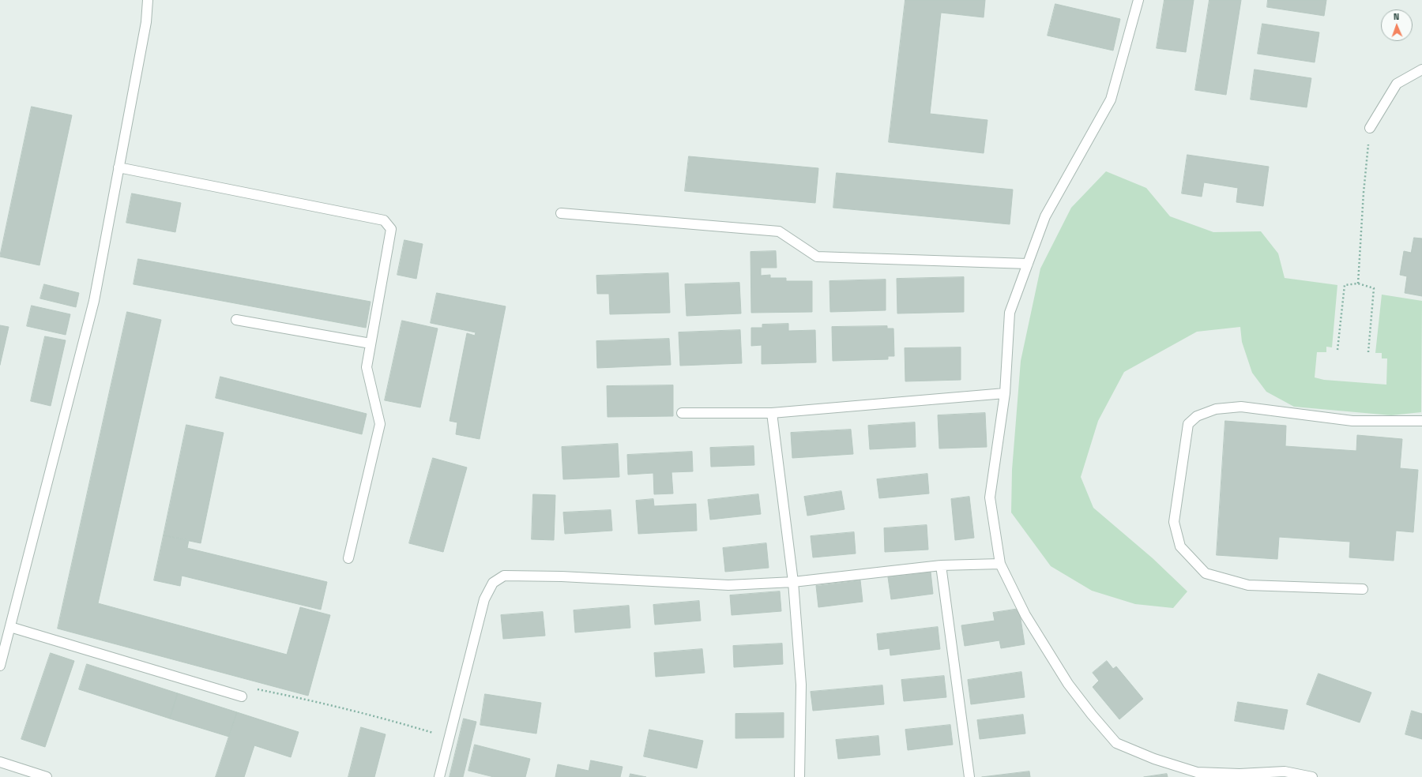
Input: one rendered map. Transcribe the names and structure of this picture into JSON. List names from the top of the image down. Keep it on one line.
{"north":"top"}
